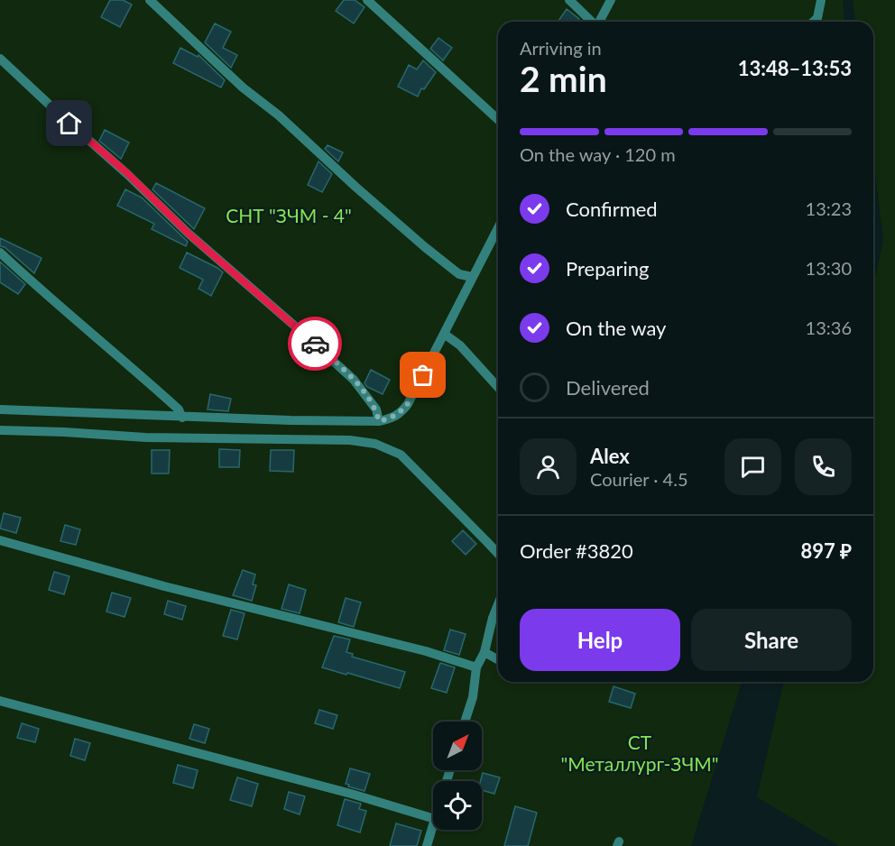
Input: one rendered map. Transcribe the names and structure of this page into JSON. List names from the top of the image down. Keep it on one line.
{"parks":["СНТ \"ЗЧМ - 4\"","СТ \"Металлург-ЗЧМ\""],"north":"top right","page":{"heading":["2 min","Arriving in","13:48–13:53"],"panel":["Alex","Courier · 4.5","Order #3820","897 ₽"],"bar":"On the way · 120 m","list":[["Confirmed","13:23"],["Preparing","13:30"],["On the way","13:36"],"Delivered"],"buttons":["Help","Share"]}}
